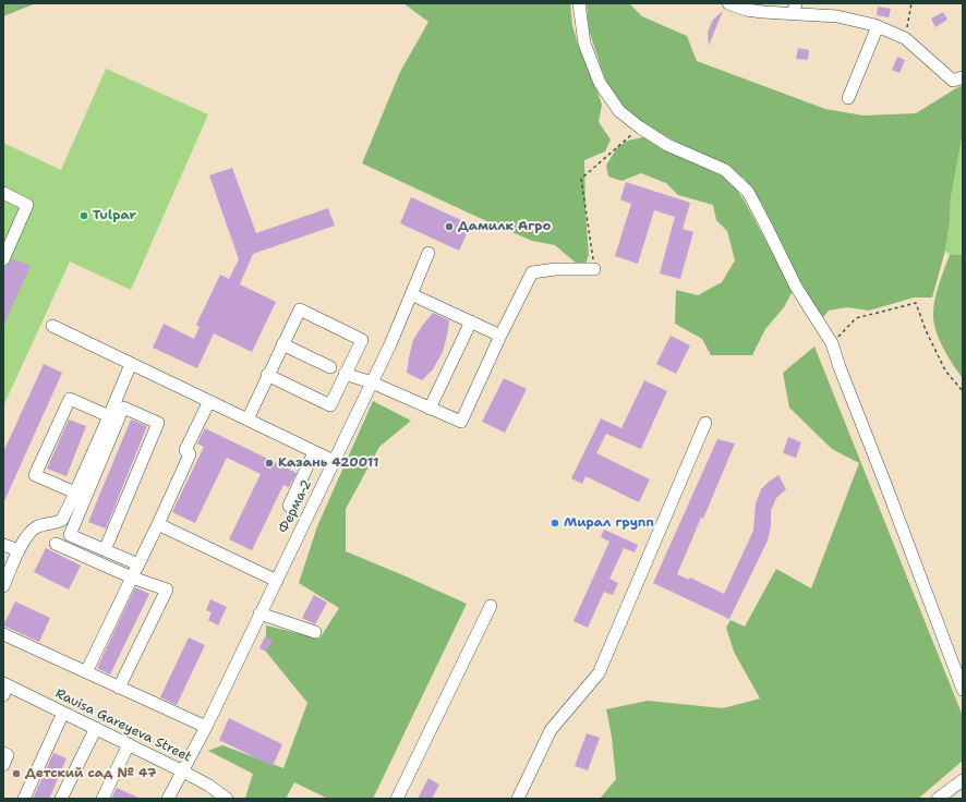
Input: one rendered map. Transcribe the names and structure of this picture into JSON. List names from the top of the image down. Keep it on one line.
{"streets":{"street":["Ферма-2","Rauisa Gareyeva Street"]},"crossings":[["Ферма-2","Rauisa Gareyeva Street"]],"places":["Tulpar","Дамилк Агро","Казань 420011","Мирал групп","Детский сад № 47"]}
